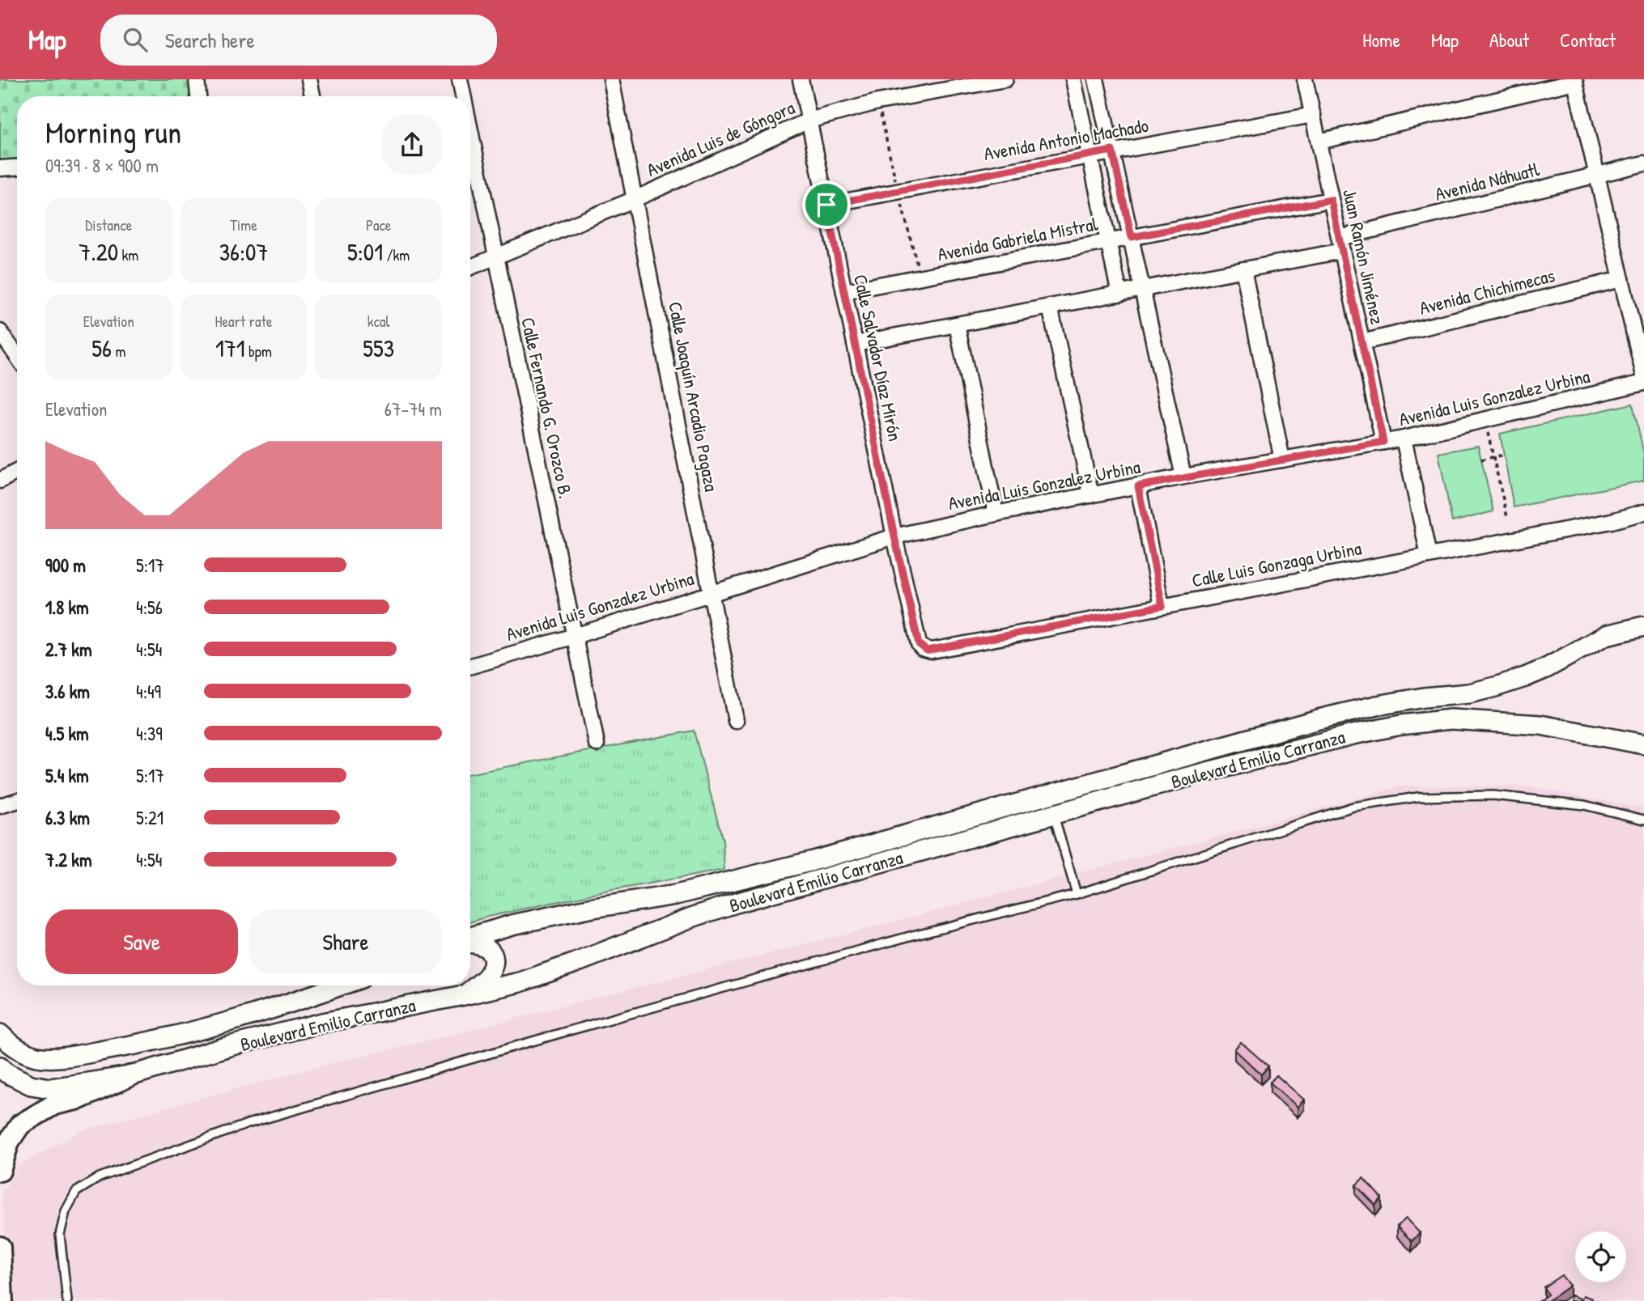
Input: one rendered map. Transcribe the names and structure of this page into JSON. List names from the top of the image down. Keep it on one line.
{"streets":{"street":["Avenida Luis de Góngora","Avenida Antonio Machado","Avenida Náhuatl","Avenida Gabriela Mistral","Juan Ramón Jiménez","Avenida Chichimecas","Calle Salvador Díaz Mirón","Calle Joaquín Arcadio Pagaza","Avenida Luis Gonzalez Urbina","Calle Fernando G. Orozco B.","Calle Luis Gonzaga Urbina","Boulevard Emilio Carranza"]},"crossings":[["Avenida Luis de Góngora","Calle Salvador Díaz Mirón"],["Avenida Luis de Góngora","Calle Joaquín Arcadio Pagaza"],["Avenida Luis de Góngora","Calle Fernando G. Orozco B."],["Avenida Antonio Machado","Juan Ramón Jiménez"],["Avenida Antonio Machado","Calle Salvador Díaz Mirón"],["Avenida Náhuatl","Juan Ramón Jiménez"],["Avenida Náhuatl","Calle Salvador Díaz Mirón"],["Avenida Gabriela Mistral","Juan Ramón Jiménez"],["Avenida Gabriela Mistral","Calle Salvador Díaz Mirón"],["Juan Ramón Jiménez","Avenida Chichimecas"],["Juan Ramón Jiménez","Avenida Luis Gonzalez Urbina"],["Calle Salvador Díaz Mirón","Avenida Luis Gonzalez Urbina"],["Calle Salvador Díaz Mirón","Calle Luis Gonzaga Urbina"],["Calle Joaquín Arcadio Pagaza","Avenida Luis Gonzalez Urbina"],["Avenida Luis Gonzalez Urbina","Calle Fernando G. Orozco B."]],"page":{"header":"Map","search":"Search here","nav":["Home","Map","About","Contact"],"heading":["Morning run","09:39 · 8 × 900 m"],"stats":[["Distance","7.20 km"],["Time","36:07"],["Pace","5:01 /km"],["Elevation","56 m"],["Heart rate","171 bpm"],["kcal","553"]],"chart":["Elevation","67–74 m"],"list":[{"name":"900 m","note":"5:17"},{"name":"1.8 km","note":"4:56"},{"name":"2.7 km","note":"4:54"},{"name":"3.6 km","note":"4:49"},{"name":"4.5 km","note":"4:39"},{"name":"5.4 km","note":"5:17"},{"name":"6.3 km","note":"5:21"},{"name":"7.2 km","note":"4:54"}],"buttons":["Save","Share"]}}
